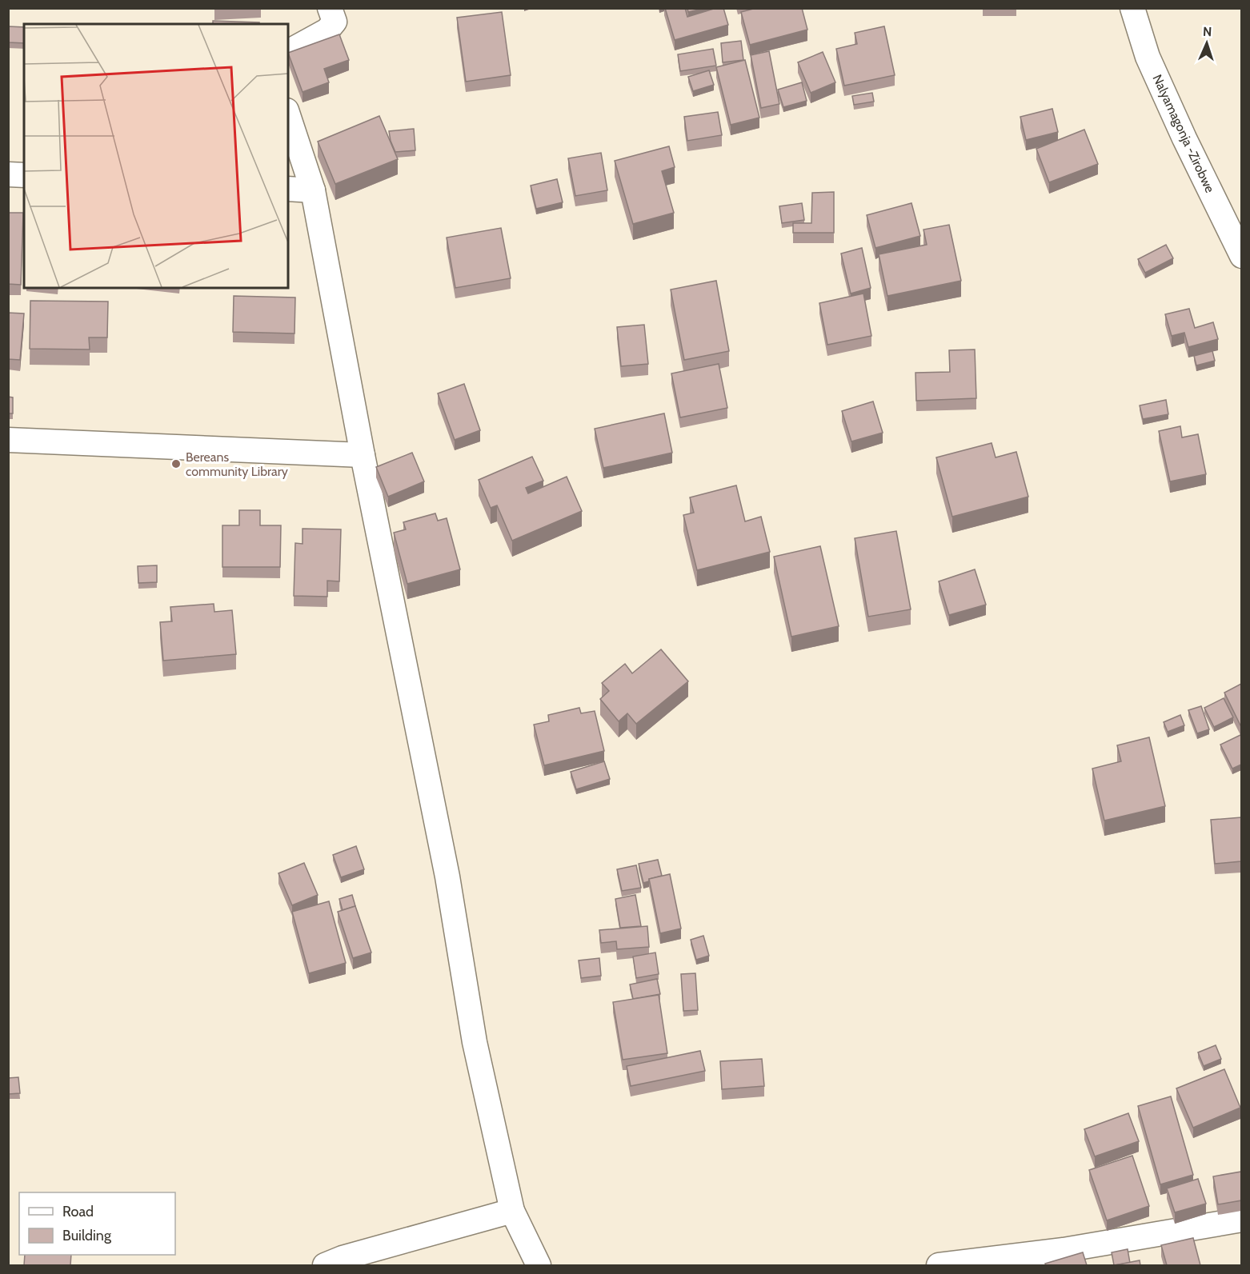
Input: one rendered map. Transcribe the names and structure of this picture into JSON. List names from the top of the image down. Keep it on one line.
{"streets":{"street":["Nalyamagonja -Zirobwe"]},"places":["Bereans community Library"],"legend":["Road","Building"],"north":"top"}
